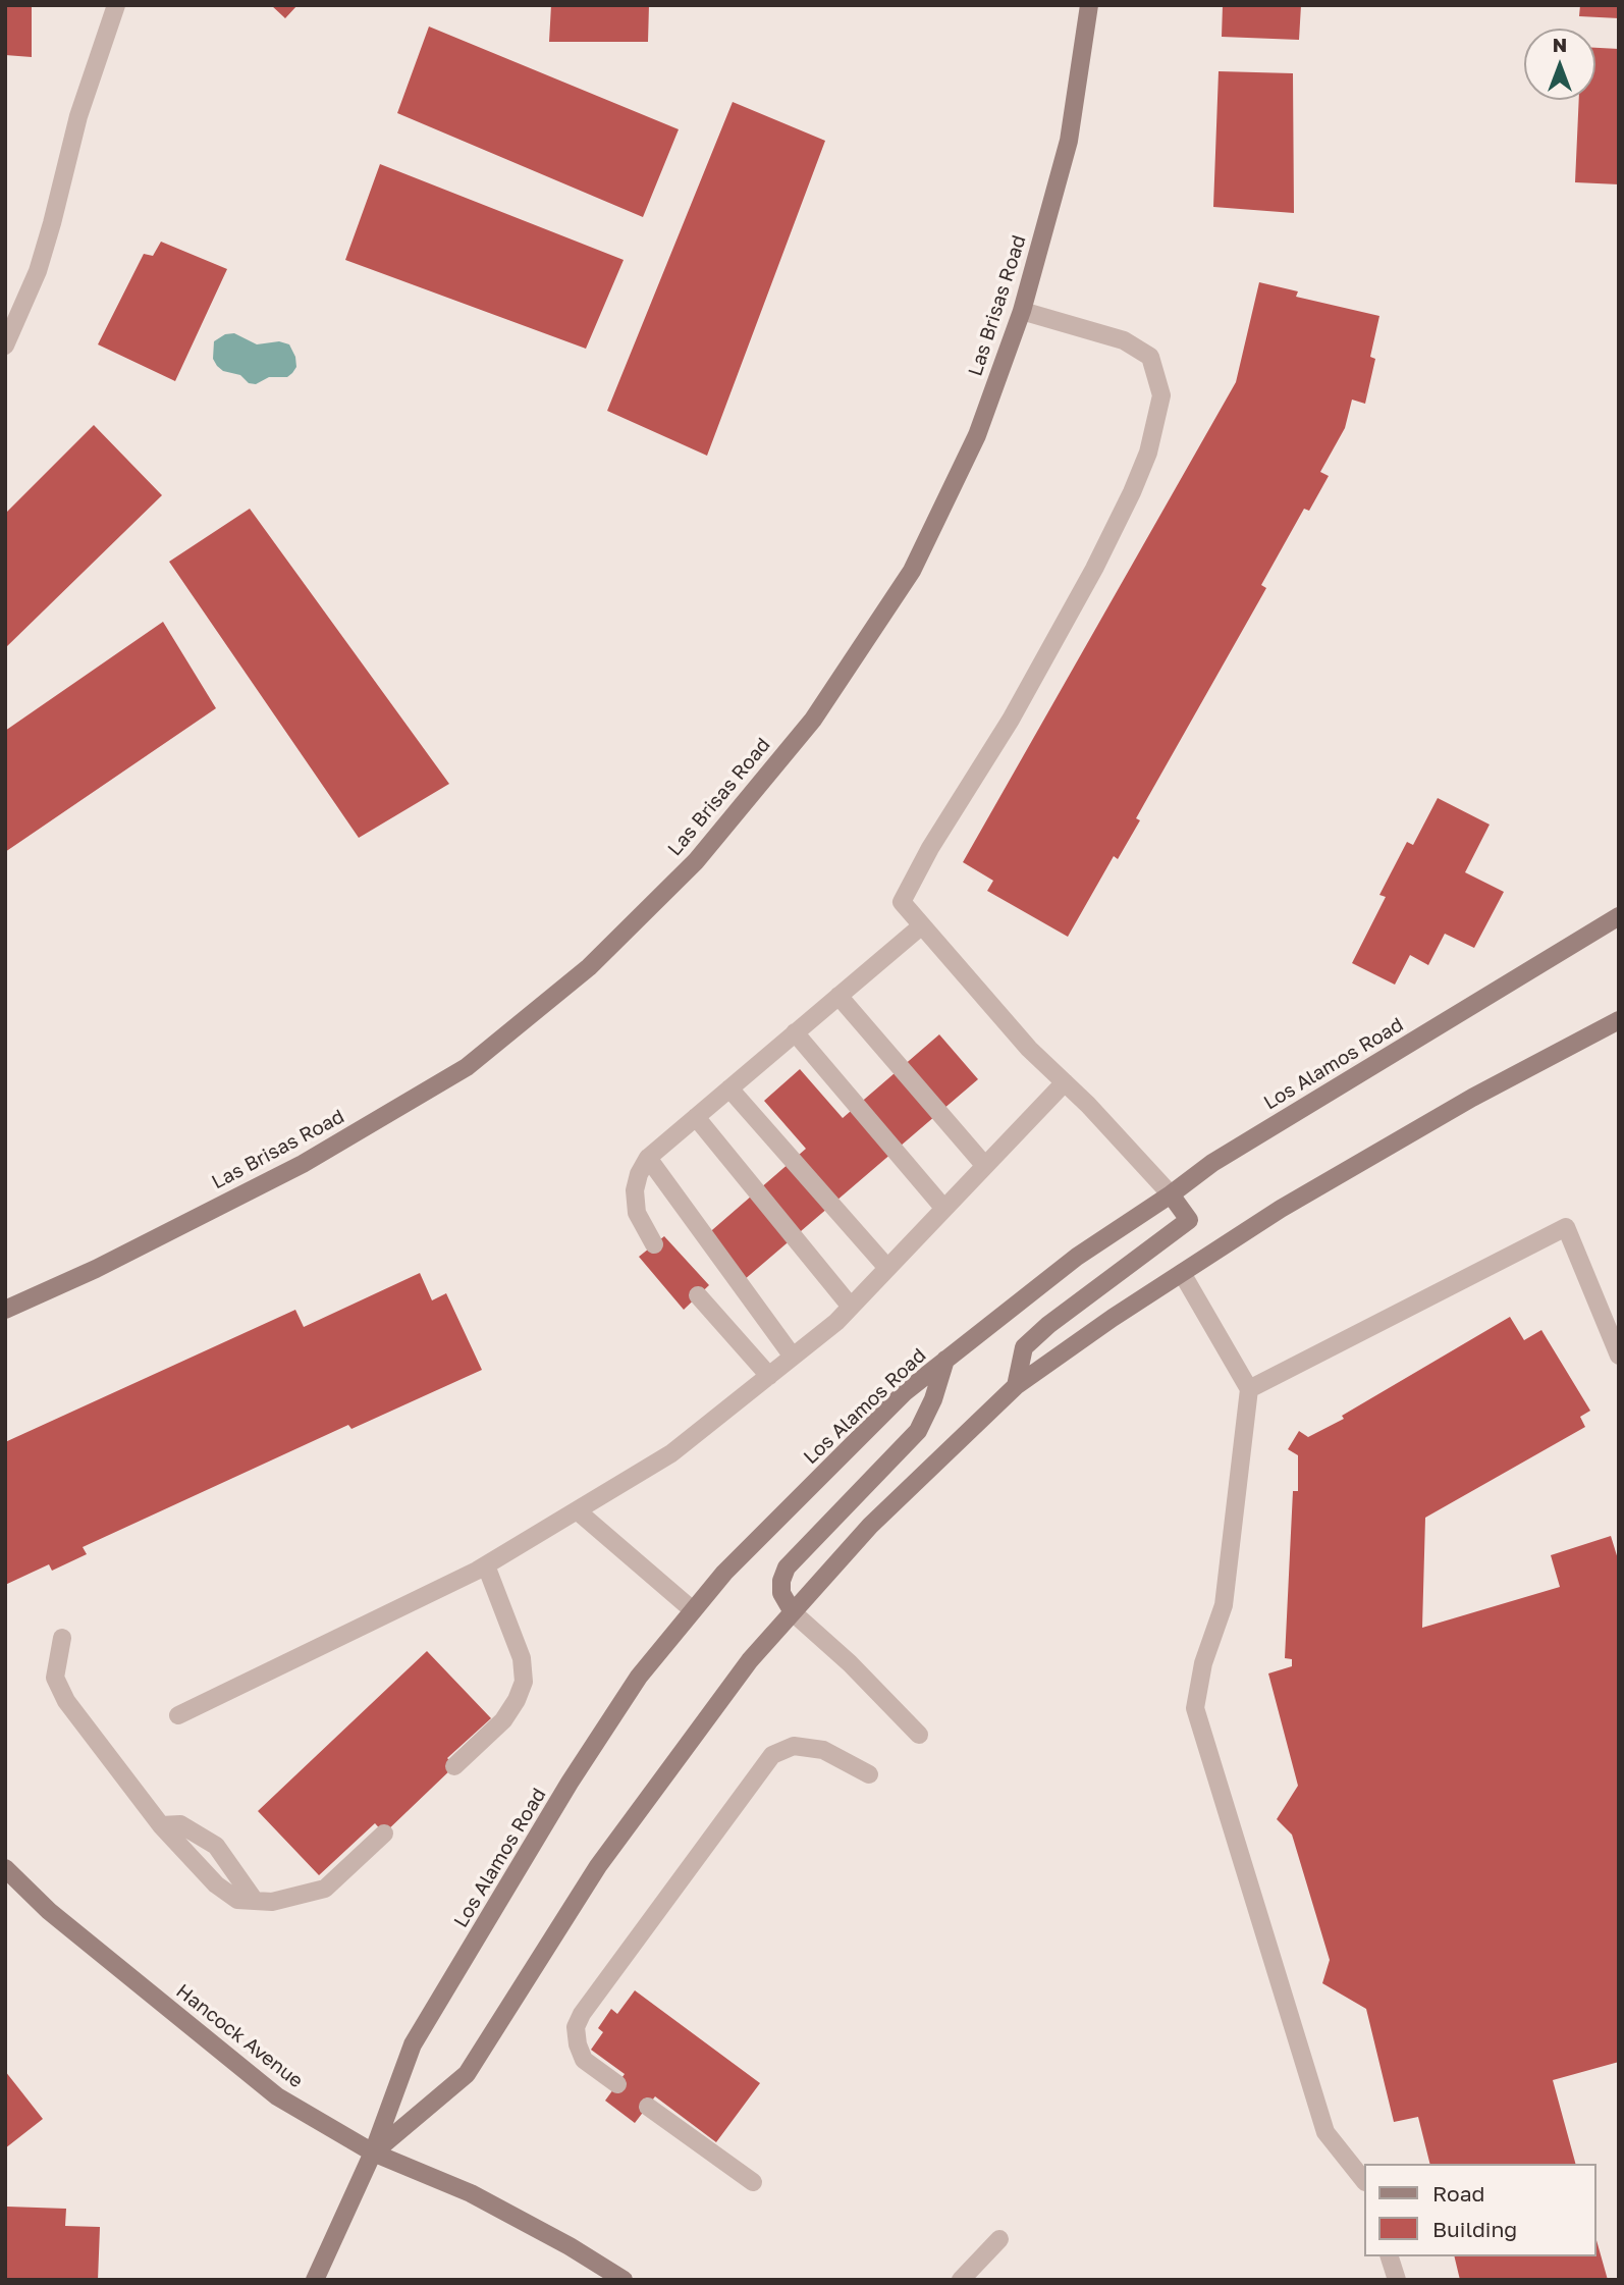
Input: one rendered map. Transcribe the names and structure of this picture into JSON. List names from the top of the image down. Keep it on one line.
{"streets":{"main road":["Las Brisas Road","Los Alamos Road","Hancock Avenue"]},"crossings":[["Los Alamos Road","Hancock Avenue"]],"legend":["Road","Building"],"north":"top"}
